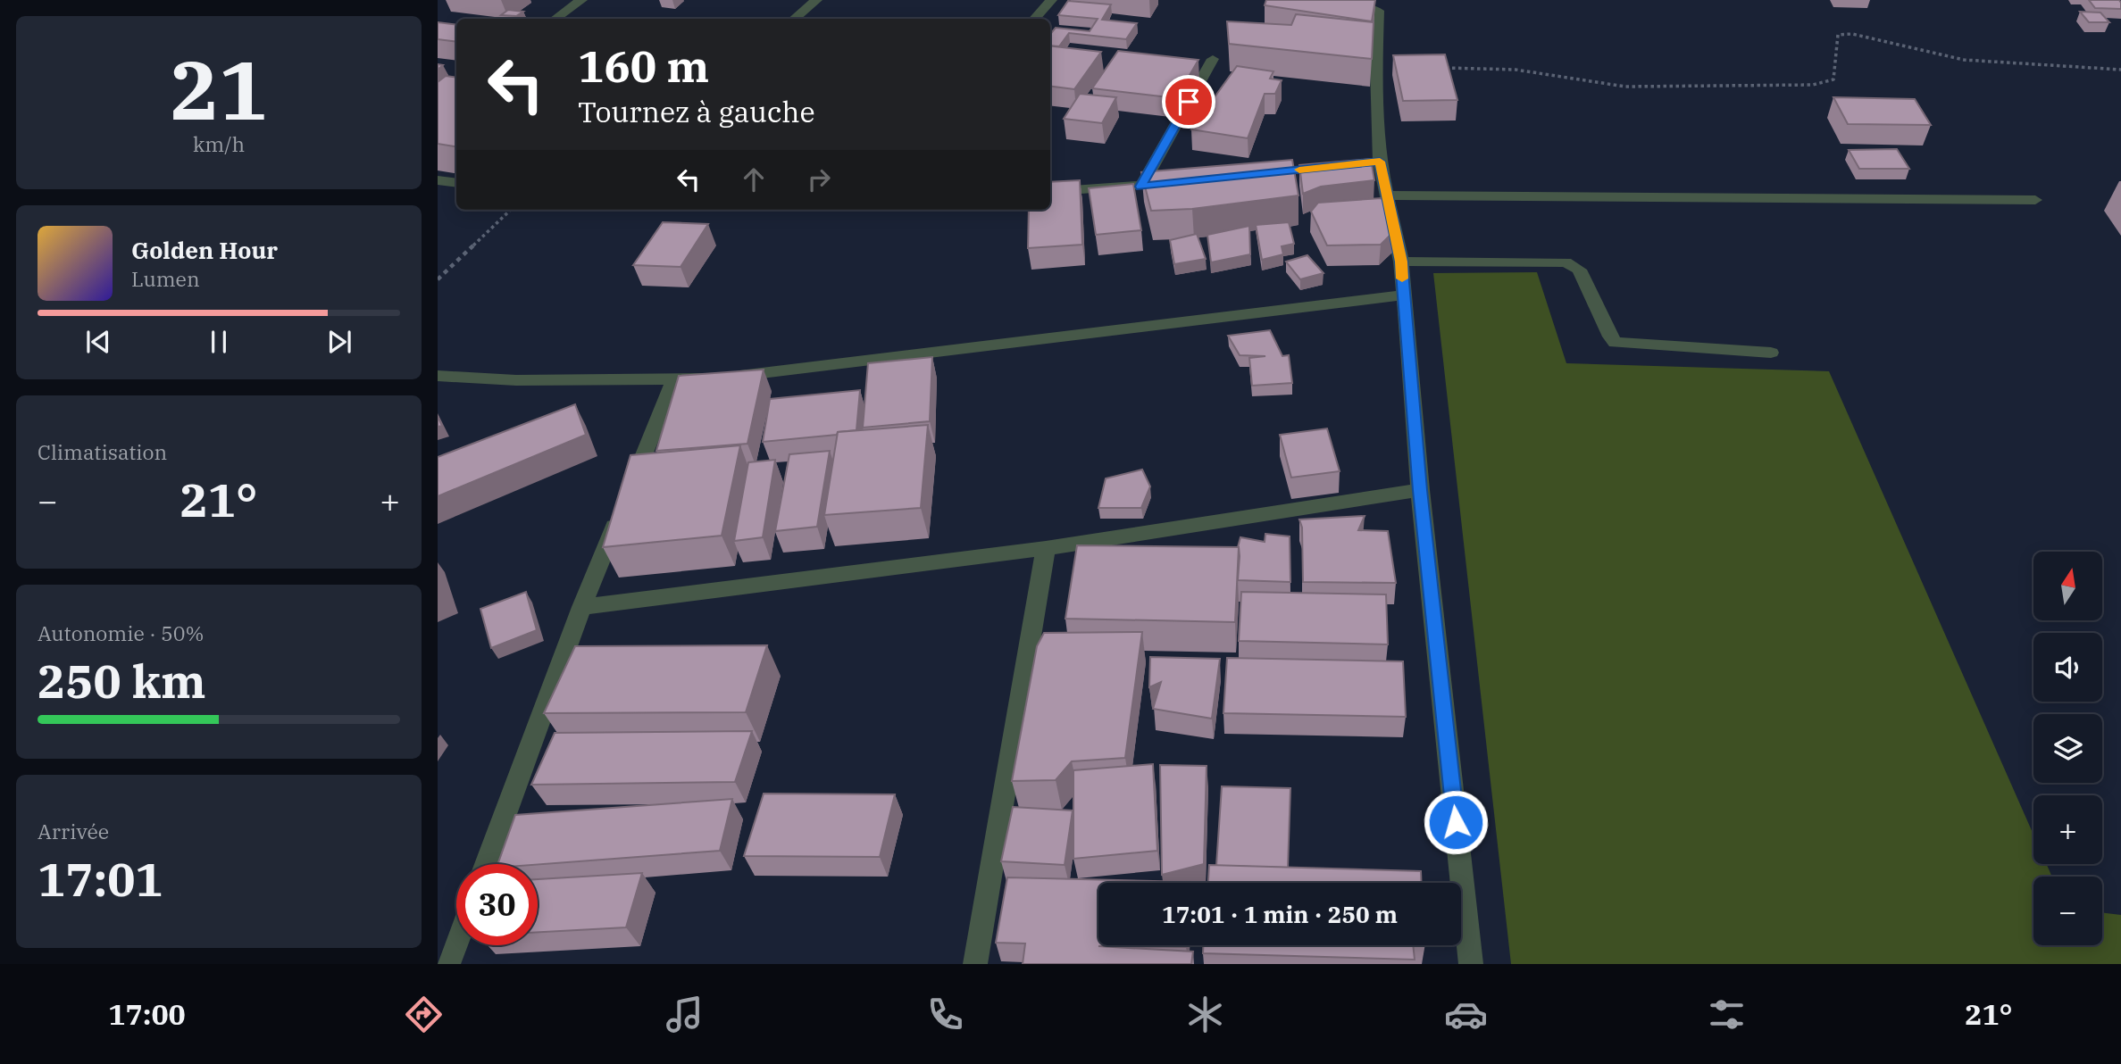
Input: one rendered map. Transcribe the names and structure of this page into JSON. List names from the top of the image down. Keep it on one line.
{"north":"top","page":{"tile":[["21","km/h"],"Climatisation",["Autonomie · 50%","250 km"],["Arrivée","17:01"]],"turn":["160 m","Tournez à gauche"],"song":["Golden Hour","Lumen"],"heat":["−","21°","+"],"map_buttons":["+","−"],"limit":"30","trip":"17:01 · 1 min · 250 m","tabs":["17:00","21°"]}}
